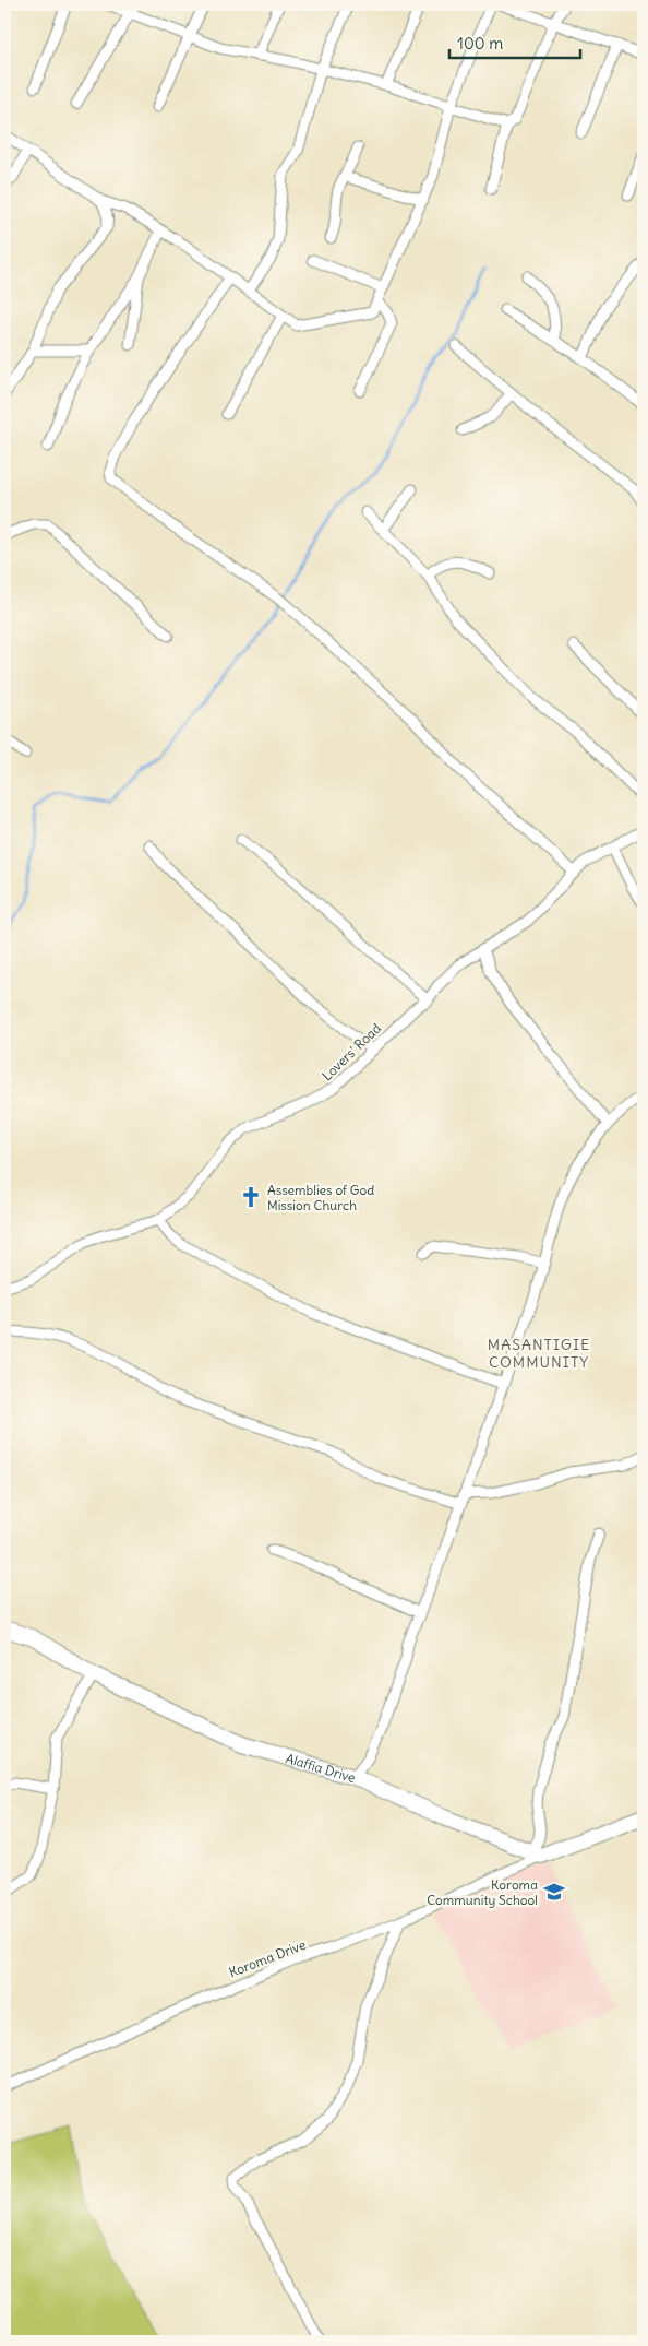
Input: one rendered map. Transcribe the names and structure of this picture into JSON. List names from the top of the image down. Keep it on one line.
{"streets":{"street":["Lovers' Road","Alaffia Drive","Koroma Drive"]},"crossings":[["Alaffia Drive","Koroma Drive"]],"districts":["MASANTIGIE COMMUNITY"],"places":{"church":["Assemblies of God Mission Church"],"school or university":["Koroma Community School"]},"scale_bar":"100 m"}
